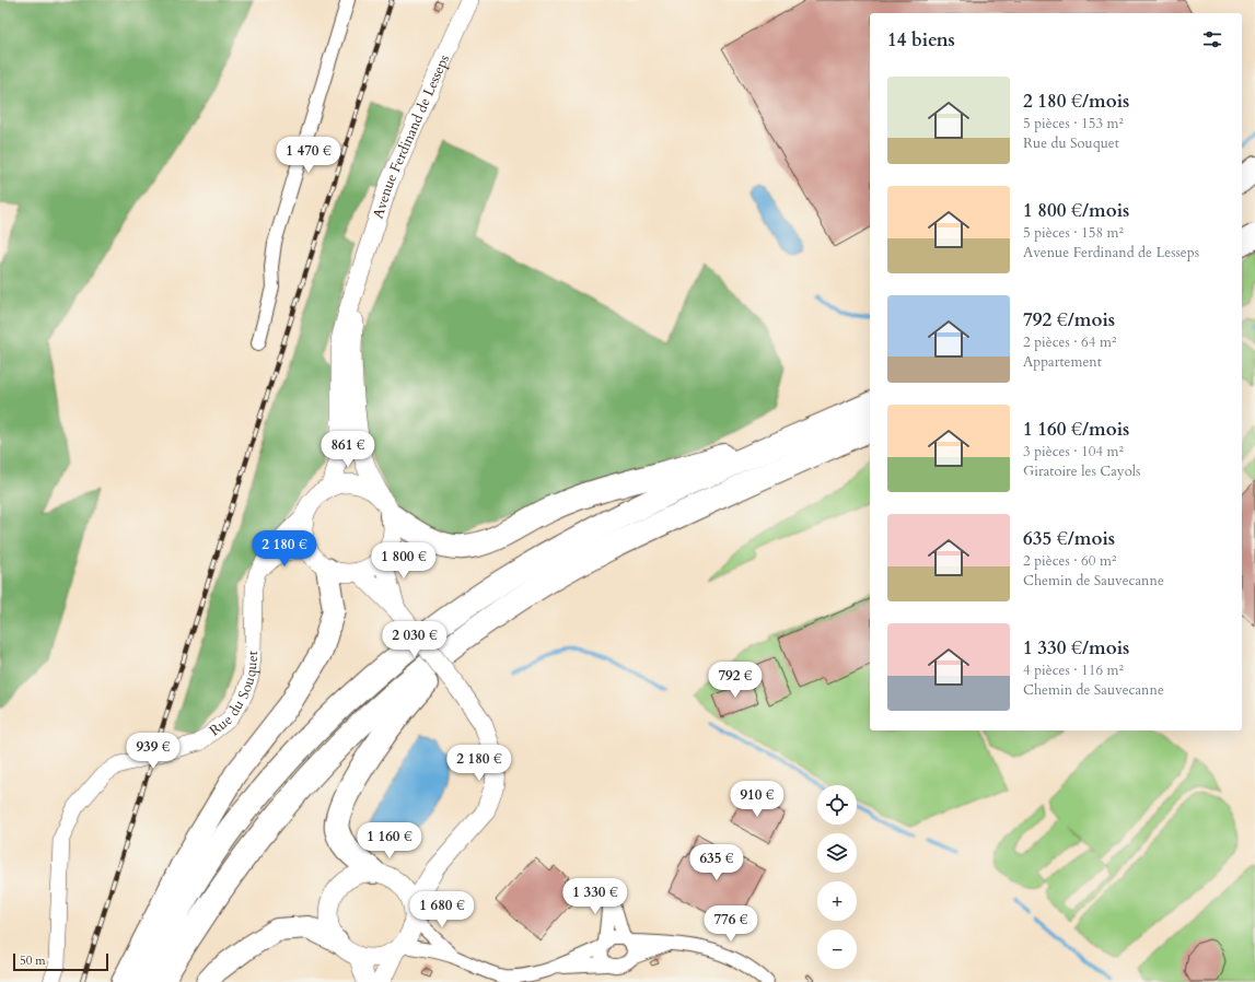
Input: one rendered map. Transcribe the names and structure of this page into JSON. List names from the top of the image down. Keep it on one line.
{"streets":{"main road":["Avenue Ferdinand de Lesseps"],"street":["Rue du Souquet"]},"crossings":[["Avenue Ferdinand de Lesseps","Rue du Souquet"]],"scale_bar":"50 m","page":{"heading":"14 biens","list":[{"name":"2 180 €/mois","note":"5 pièces · 153 m² · Rue du Souquet"},{"name":"1 800 €/mois","note":"5 pièces · 158 m² · Avenue Ferdinand de Lesseps"},{"name":"792 €/mois","note":"2 pièces · 64 m² · Appartement"},{"name":"1 160 €/mois","note":"3 pièces · 104 m² · Giratoire les Cayols"},{"name":"635 €/mois","note":"2 pièces · 60 m² · Chemin de Sauvecanne"},{"name":"1 330 €/mois","note":"4 pièces · 116 m² · Chemin de Sauvecanne"}],"price":["1 470 €","861 €","2 180 €","1 800 €","2 030 €","792 €","939 €","2 180 €","910 €","1 160 €","635 €","1 330 €","1 680 €","776 €"],"map_buttons":["+","−"],"scale":"50 m"}}
